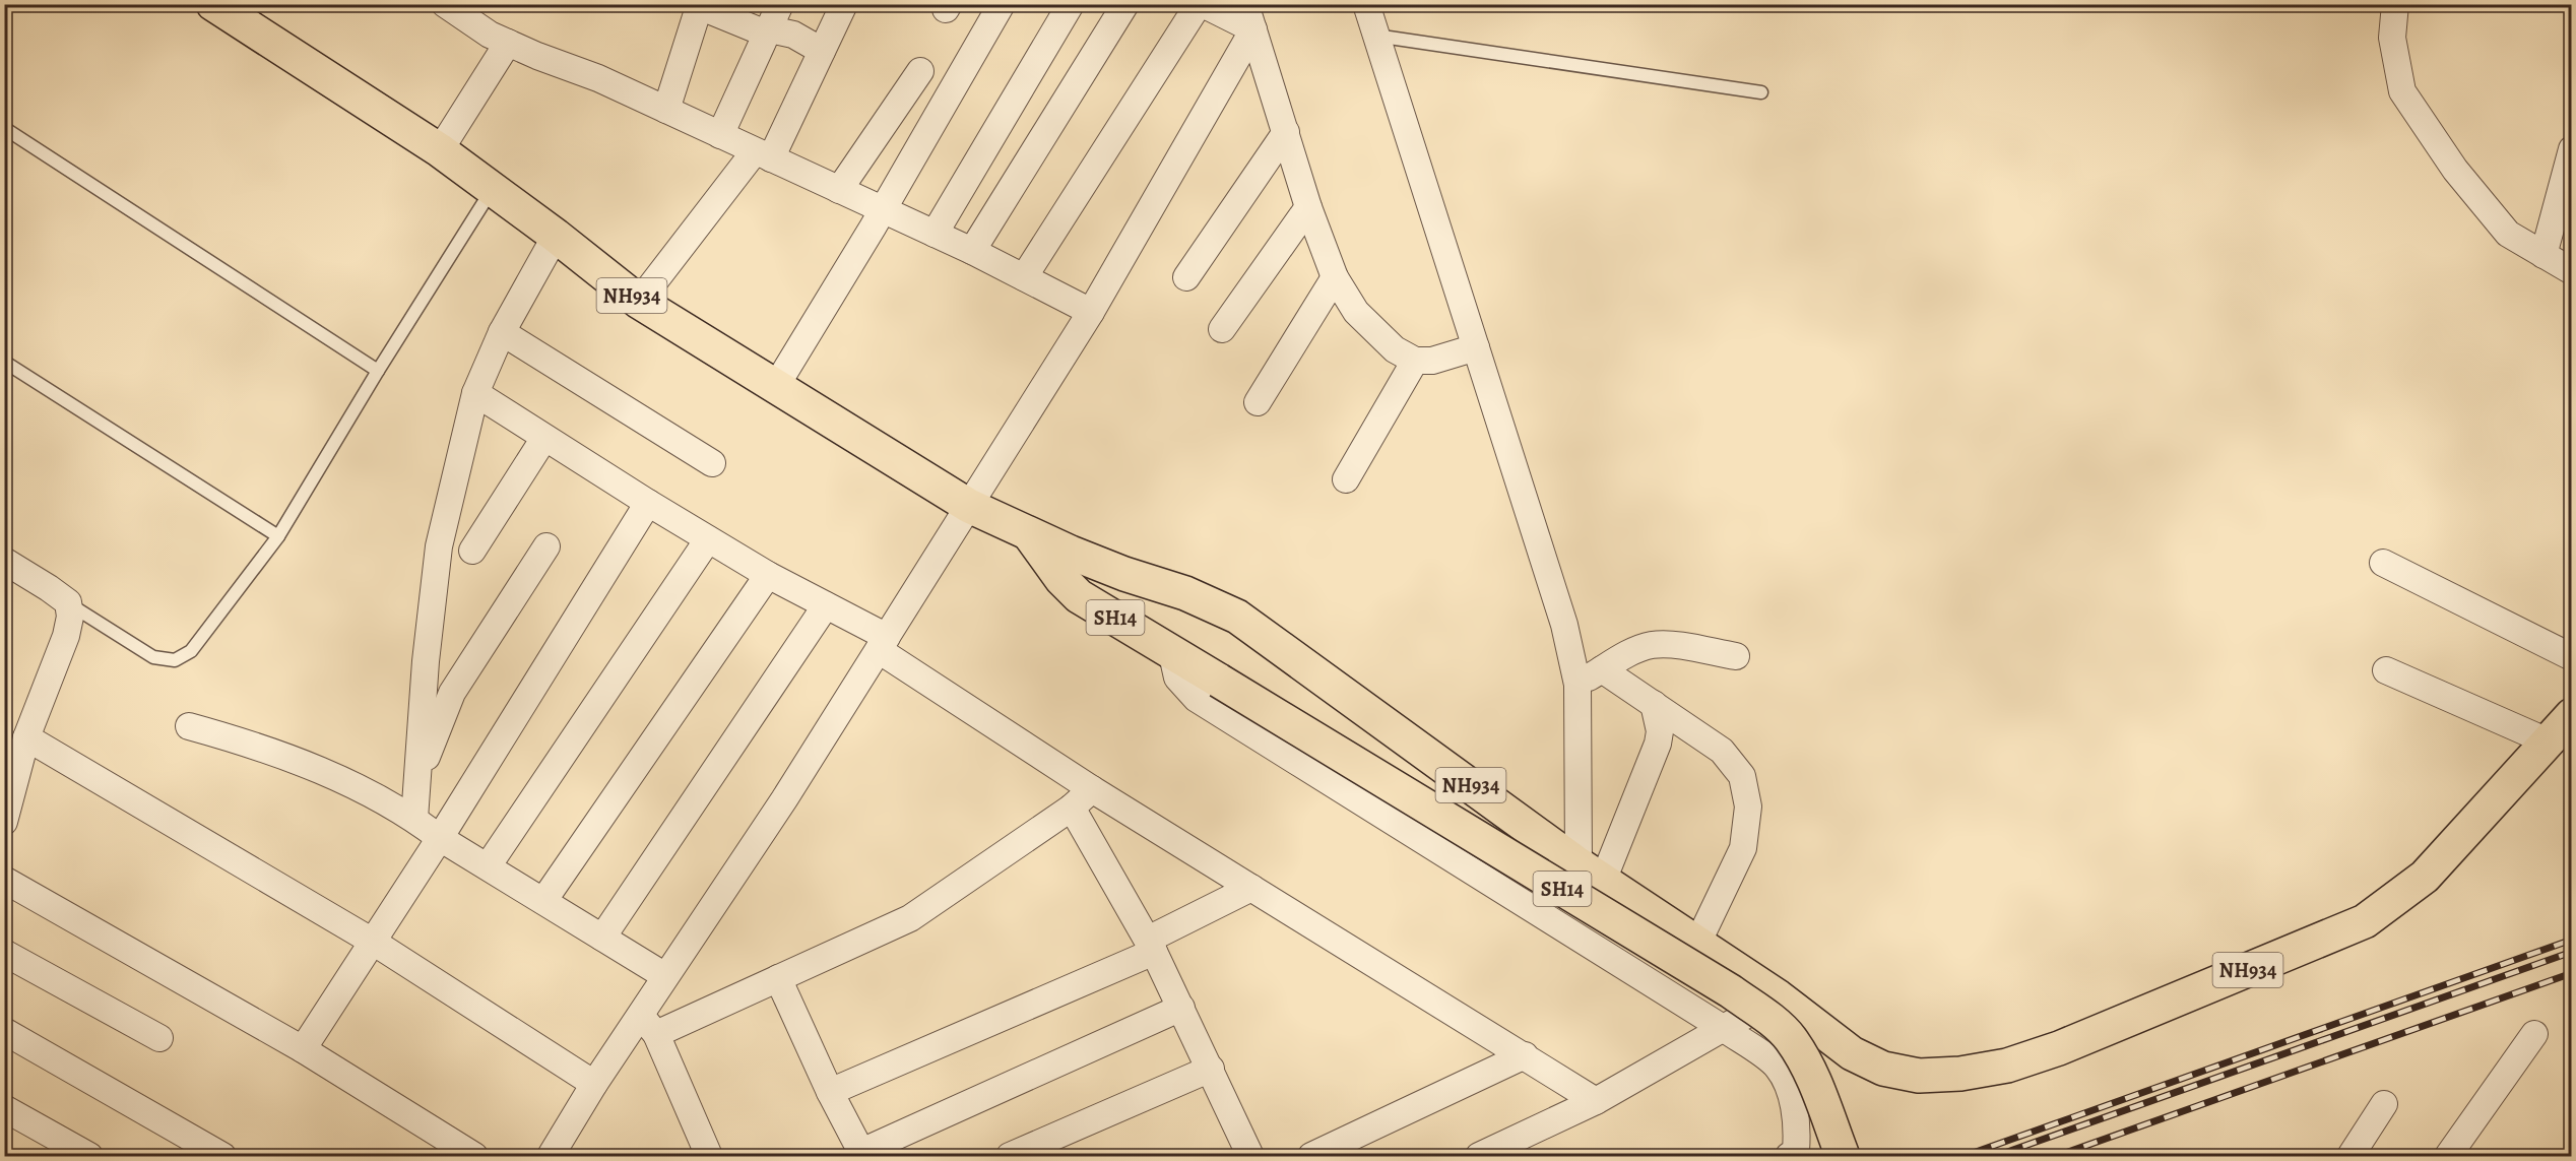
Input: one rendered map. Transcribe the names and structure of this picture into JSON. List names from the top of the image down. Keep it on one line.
{"streets":{"main road":["NH934","SH14"]},"crossings":[["NH934","SH14"]]}
